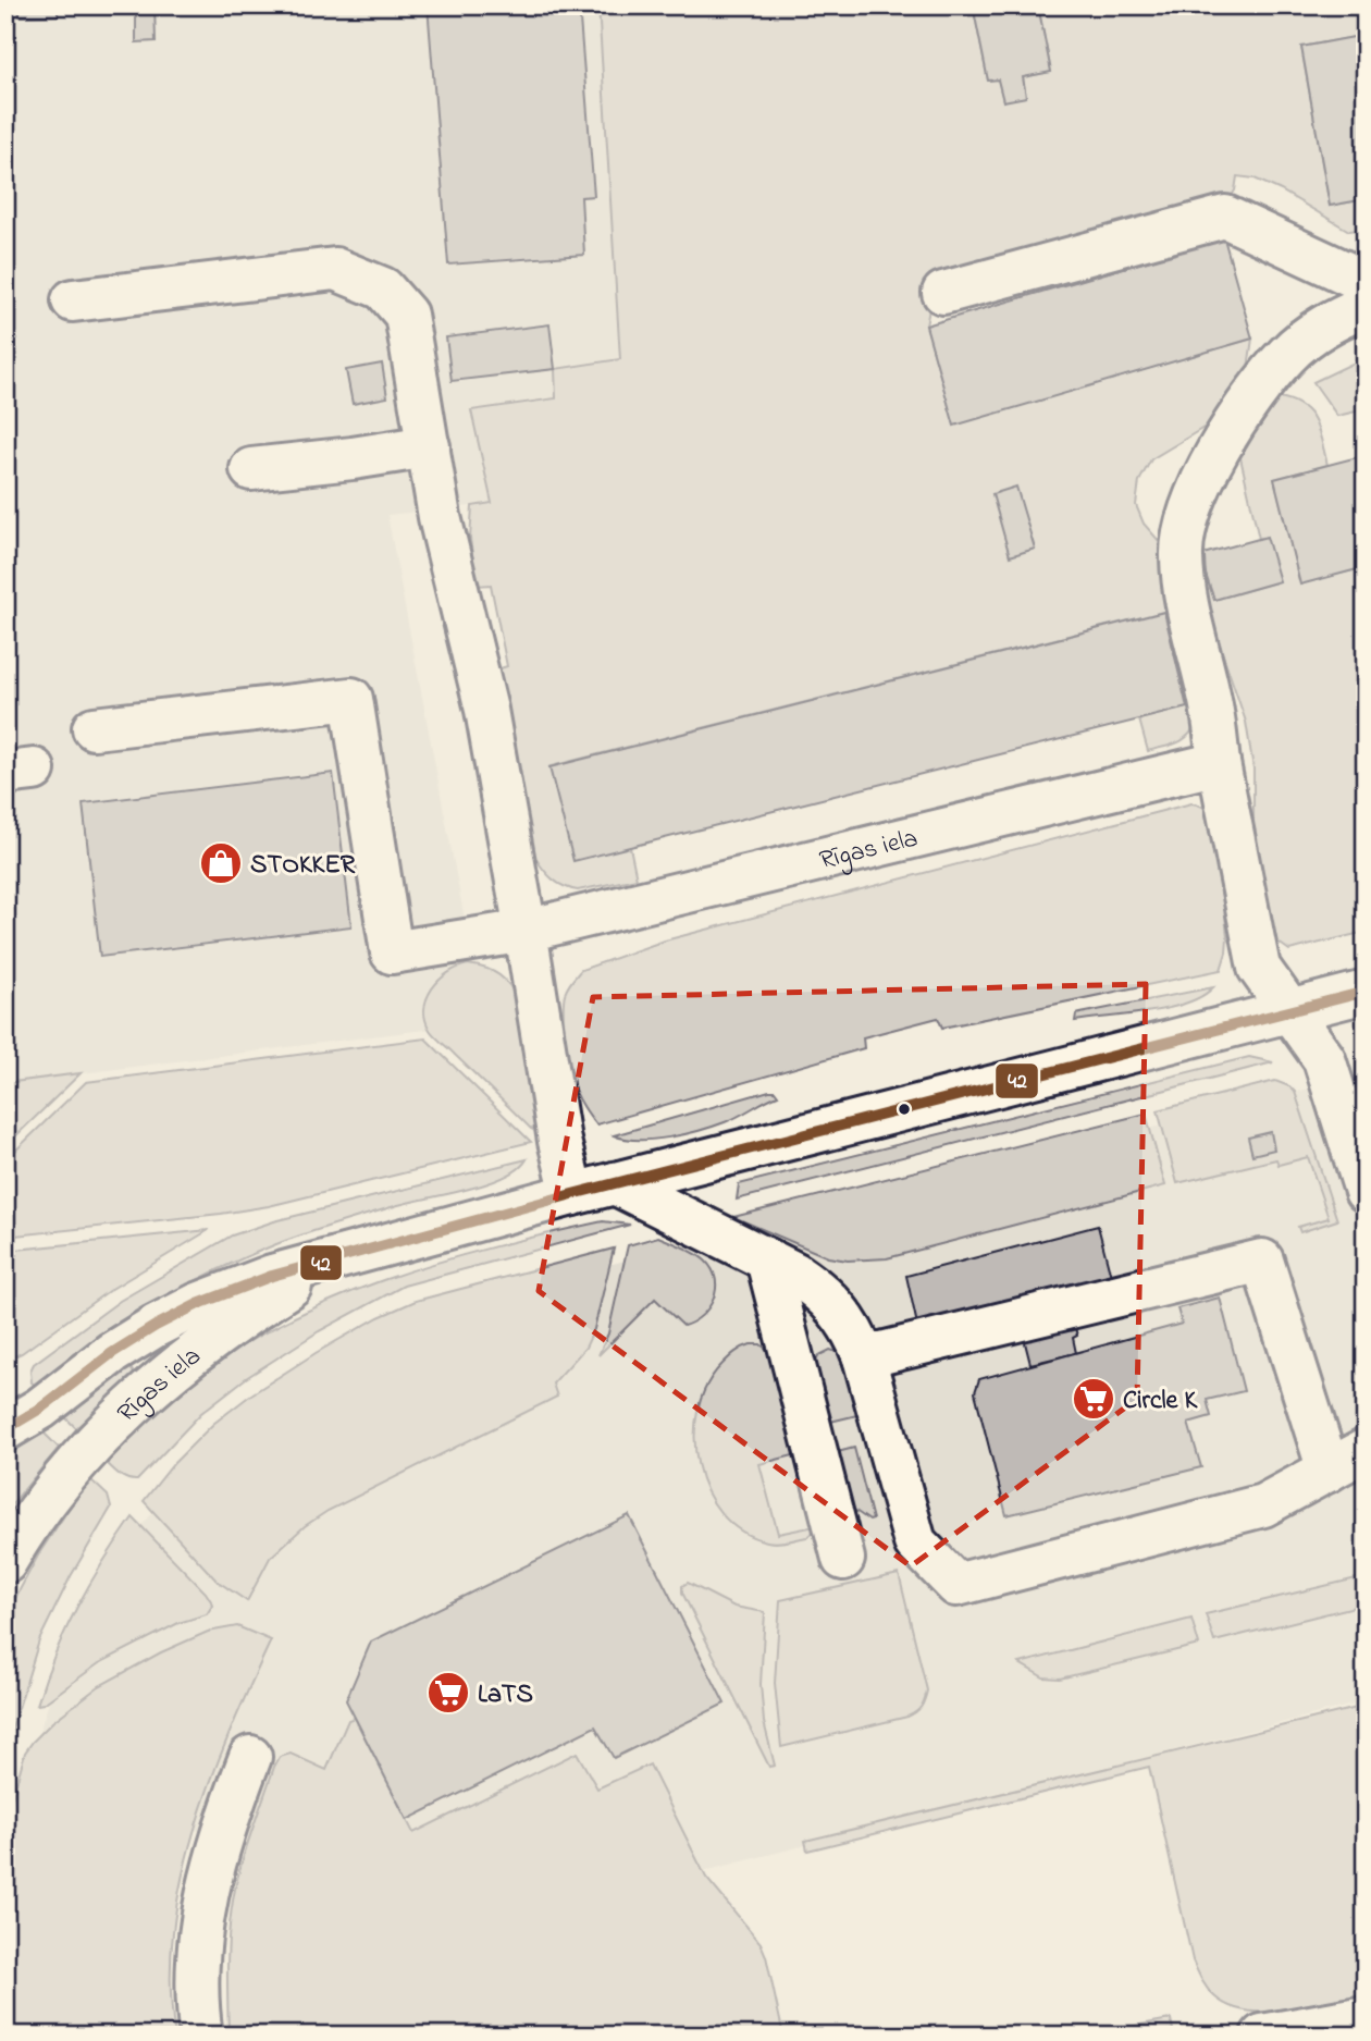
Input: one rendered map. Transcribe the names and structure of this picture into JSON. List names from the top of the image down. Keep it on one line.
{"streets":{"main road":["Rīgas iela"]},"places":{"shop":["STOKKER"],"supermarket":["Circle K","LaTS"]},"lines":["transit line 42"]}
